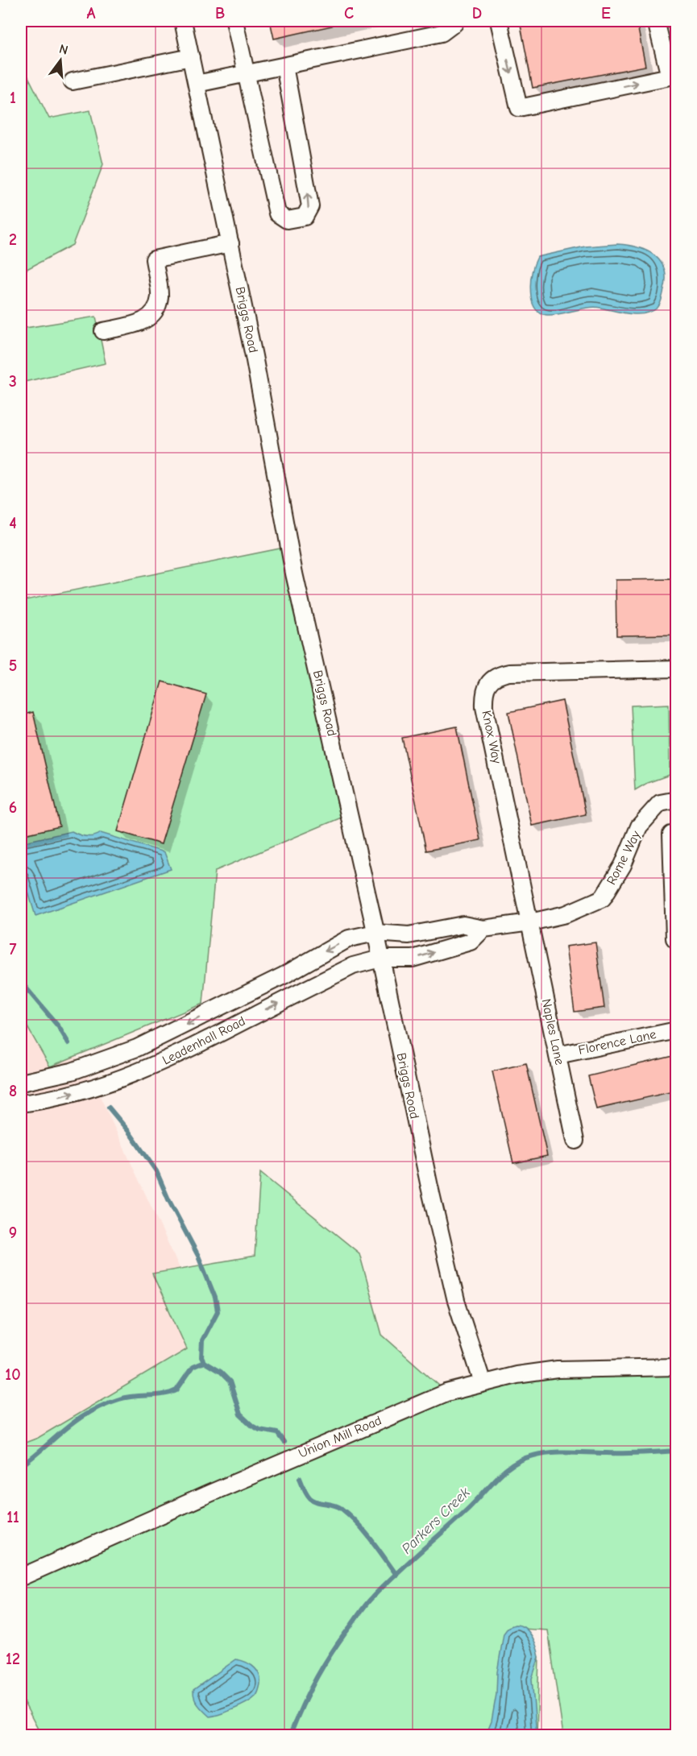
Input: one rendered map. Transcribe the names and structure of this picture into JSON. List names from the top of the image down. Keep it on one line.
{"streets":{"street":["Briggs Road","Knox Way","Rome Way","Naples Lane","Leadenhall Road","Florence Lane","Union Mill Road"]},"crossings":[["Briggs Road","Leadenhall Road"],["Briggs Road","Union Mill Road"],["Knox Way","Rome Way"],["Knox Way","Naples Lane"],["Rome Way","Naples Lane"],["Rome Way","Leadenhall Road"],["Naples Lane","Florence Lane"]],"water":["Parkers Creek"],"north":"top","grid":{"columns":["A","B","C","D","E"],"rows":["1","2","3","4","5","6","7","8","9","10","11","12"]}}
